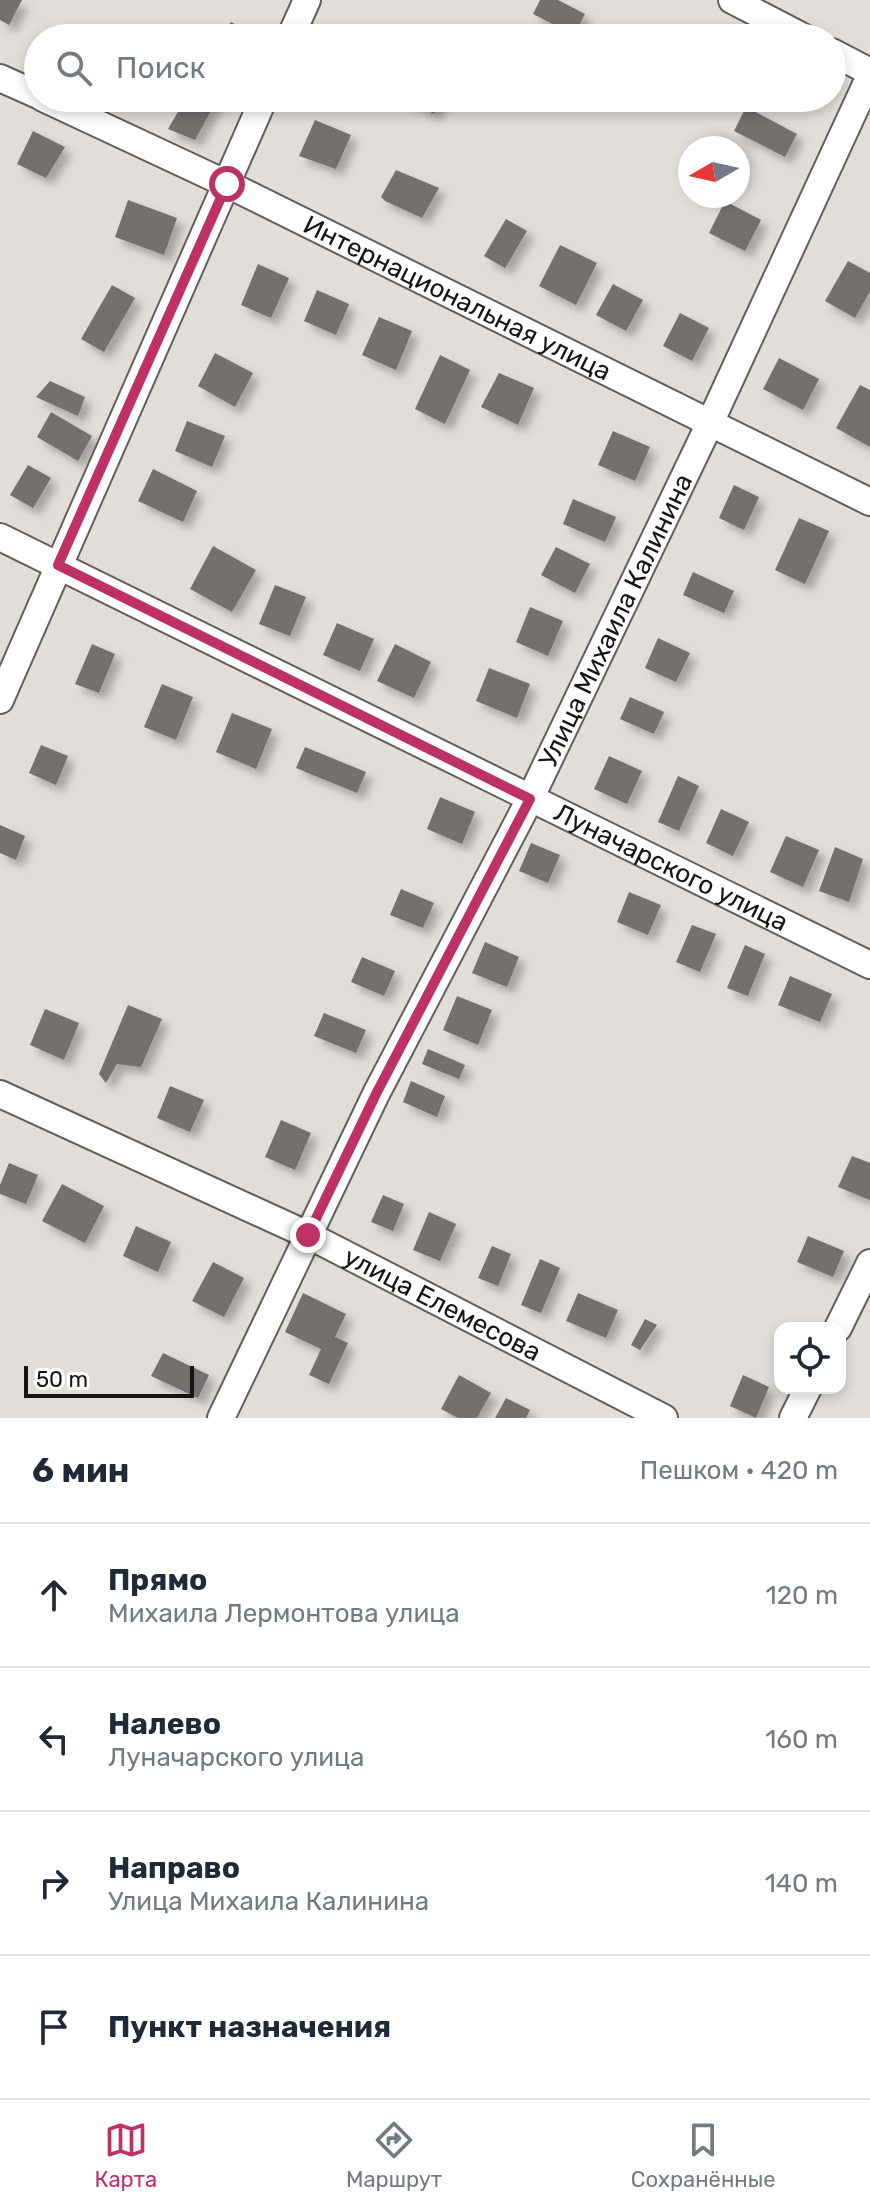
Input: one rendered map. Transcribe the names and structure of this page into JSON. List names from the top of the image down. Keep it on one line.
{"streets":{"street":["Интернациональная улица","Улица Михаила Калинина","Луначарского улица","улица Елемесова"]},"crossings":[["Интернациональная улица","Улица Михаила Калинина"],["Улица Михаила Калинина","Луначарского улица"],["Улица Михаила Калинина","улица Елемесова"]],"scale_bar":"50 m","north":"left","page":{"search":"Поиск","scale":"50 m","heading":["6 мин","Пешком · 420 m"],"list":[["Прямо","Михаила Лермонтова улица","120 m"],["Налево","Луначарского улица","160 m"],["Направо","Улица Михаила Калинина","140 m"],"Пункт назначения"],"nav":["Карта","Маршрут","Сохранённые"]}}
